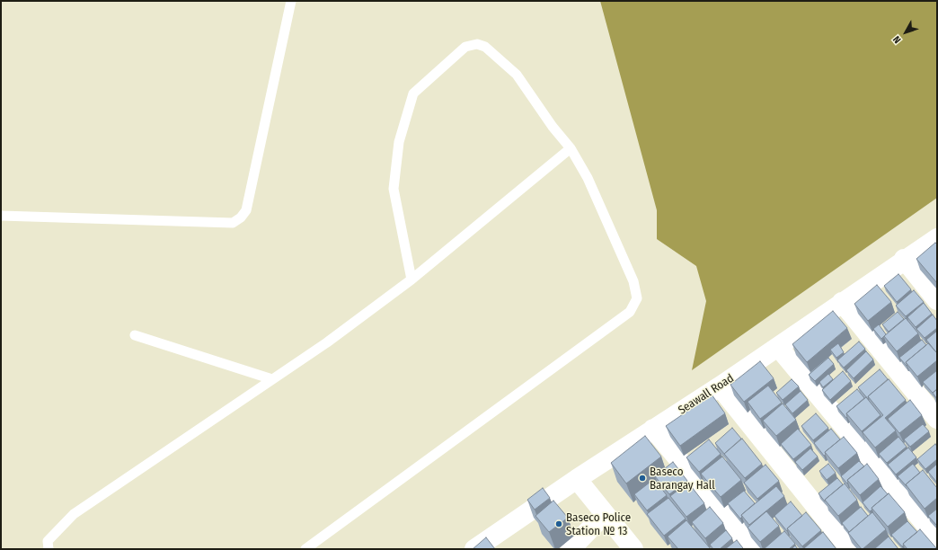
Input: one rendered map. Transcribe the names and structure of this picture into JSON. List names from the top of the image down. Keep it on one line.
{"streets":{"street":["Seawall Road"]},"places":["Baseco Barangay Hall","Baseco Police Station № 13"],"north":"bottom left"}
